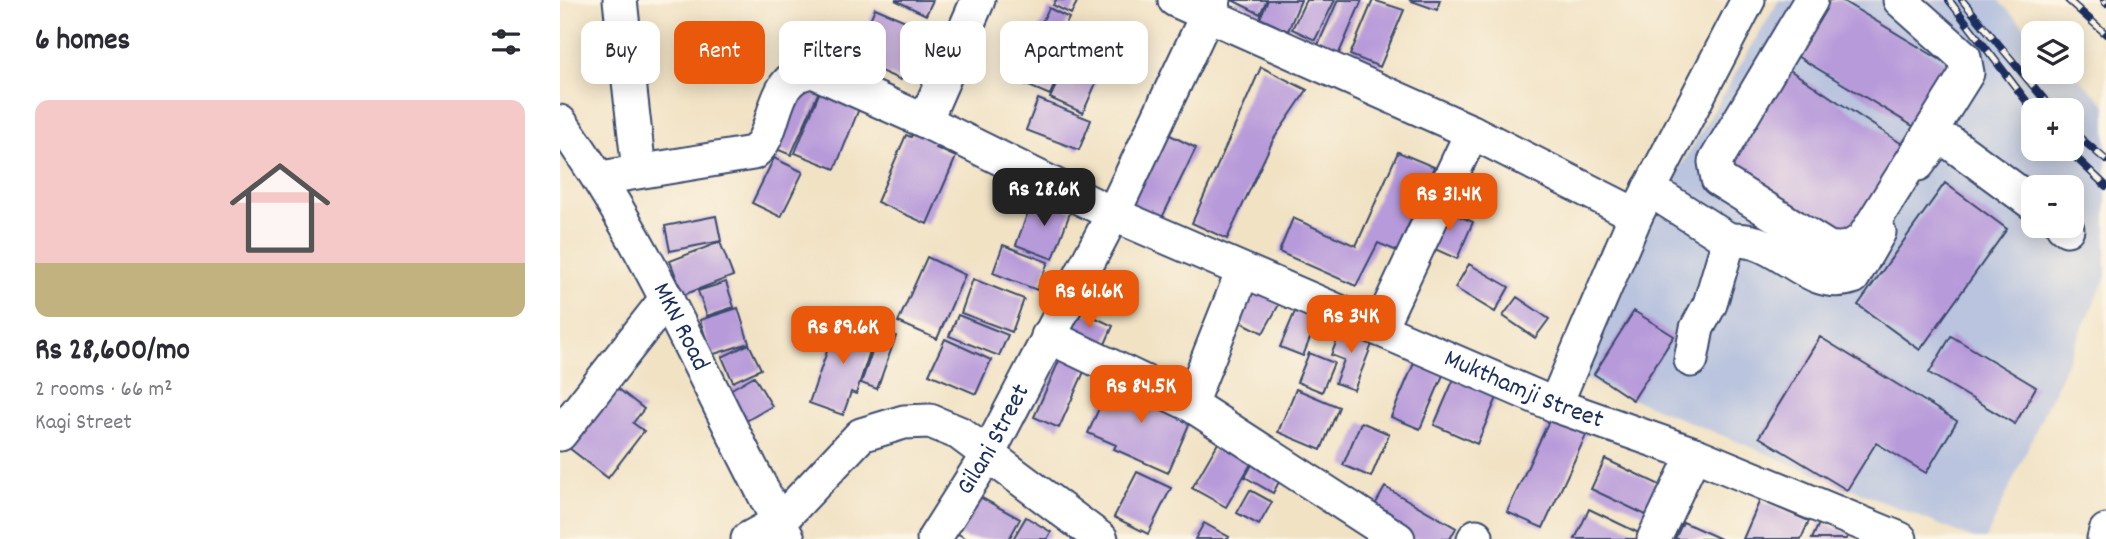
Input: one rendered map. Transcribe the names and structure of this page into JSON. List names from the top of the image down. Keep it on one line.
{"streets":{"street":["MKN Road","Mukthamji Street","Gilani Street"]},"crossings":[["Mukthamji Street","Gilani Street"]],"page":{"heading":"6 homes","map_buttons":["+","−"],"chip":["Buy","Rent","Filters","New","Apartment"],"list":[{"name":"Rs 28,600/mo","note":"2 rooms · 66 m² · Kagi Street"}],"price":["Rs 28.6K","Rs 31.4K","Rs 61.6K","Rs 34K","Rs 89.6K","Rs 84.5K"]}}
